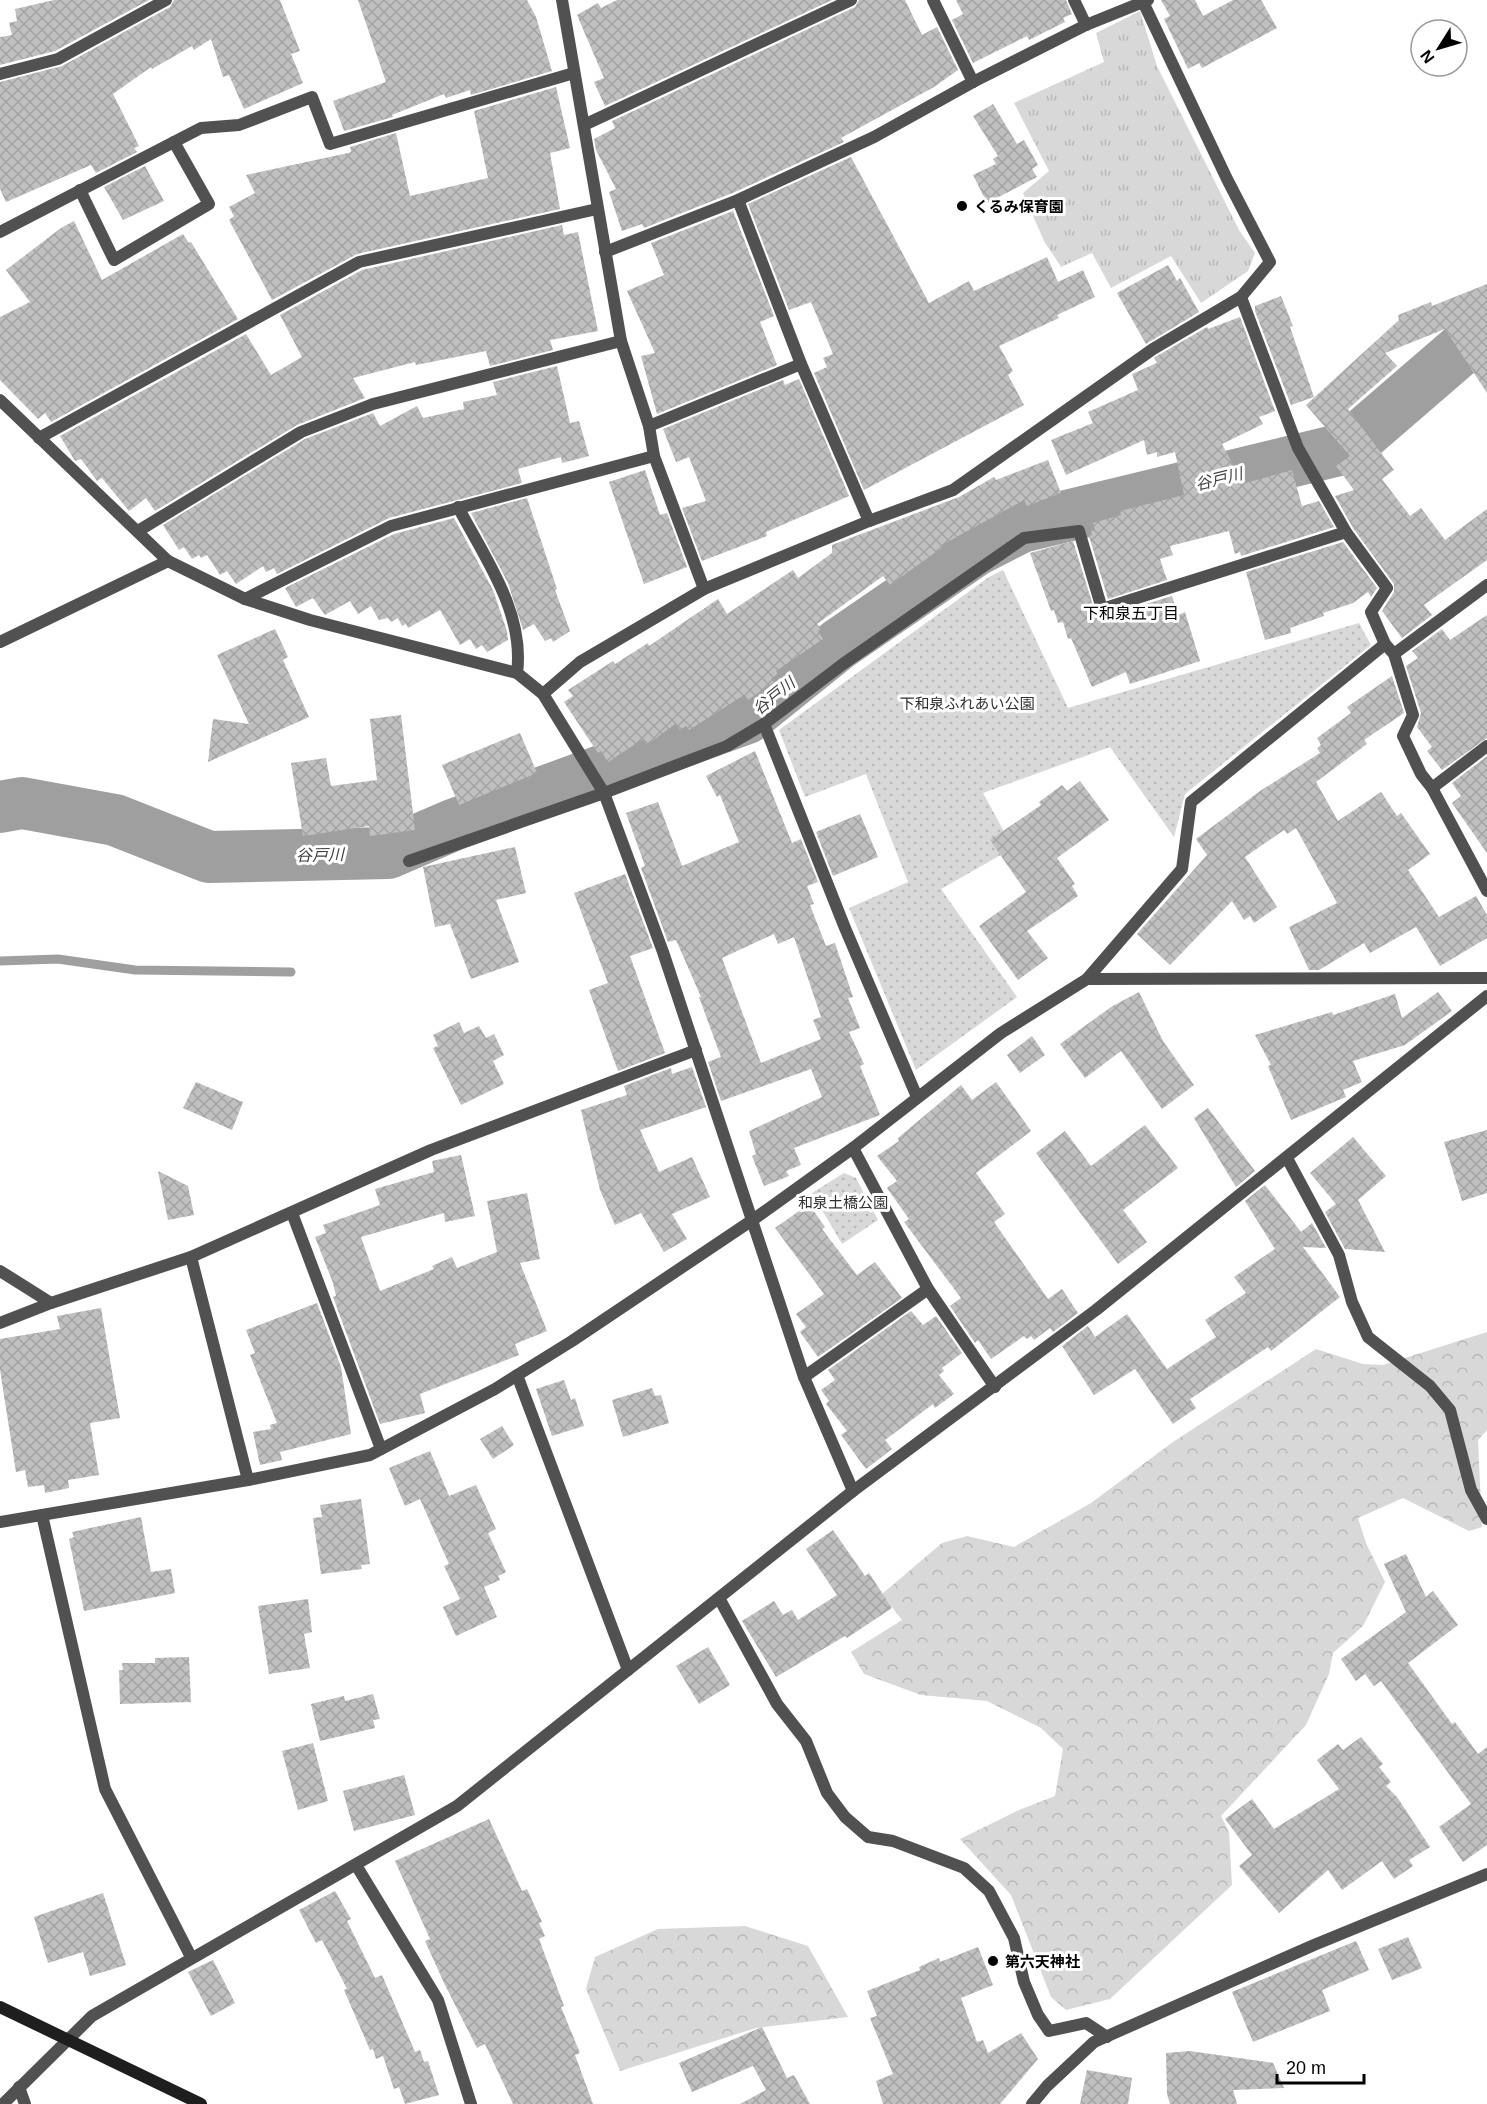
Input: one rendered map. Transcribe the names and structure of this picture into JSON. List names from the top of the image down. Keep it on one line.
{"districts":["下和泉五丁目"],"water":["谷戸川"],"parks":["下和泉ふれあい公園","和泉土橋公園"],"places":["くるみ保育園","第六天神社"],"scale_bar":"20 m","north":"bottom left"}
